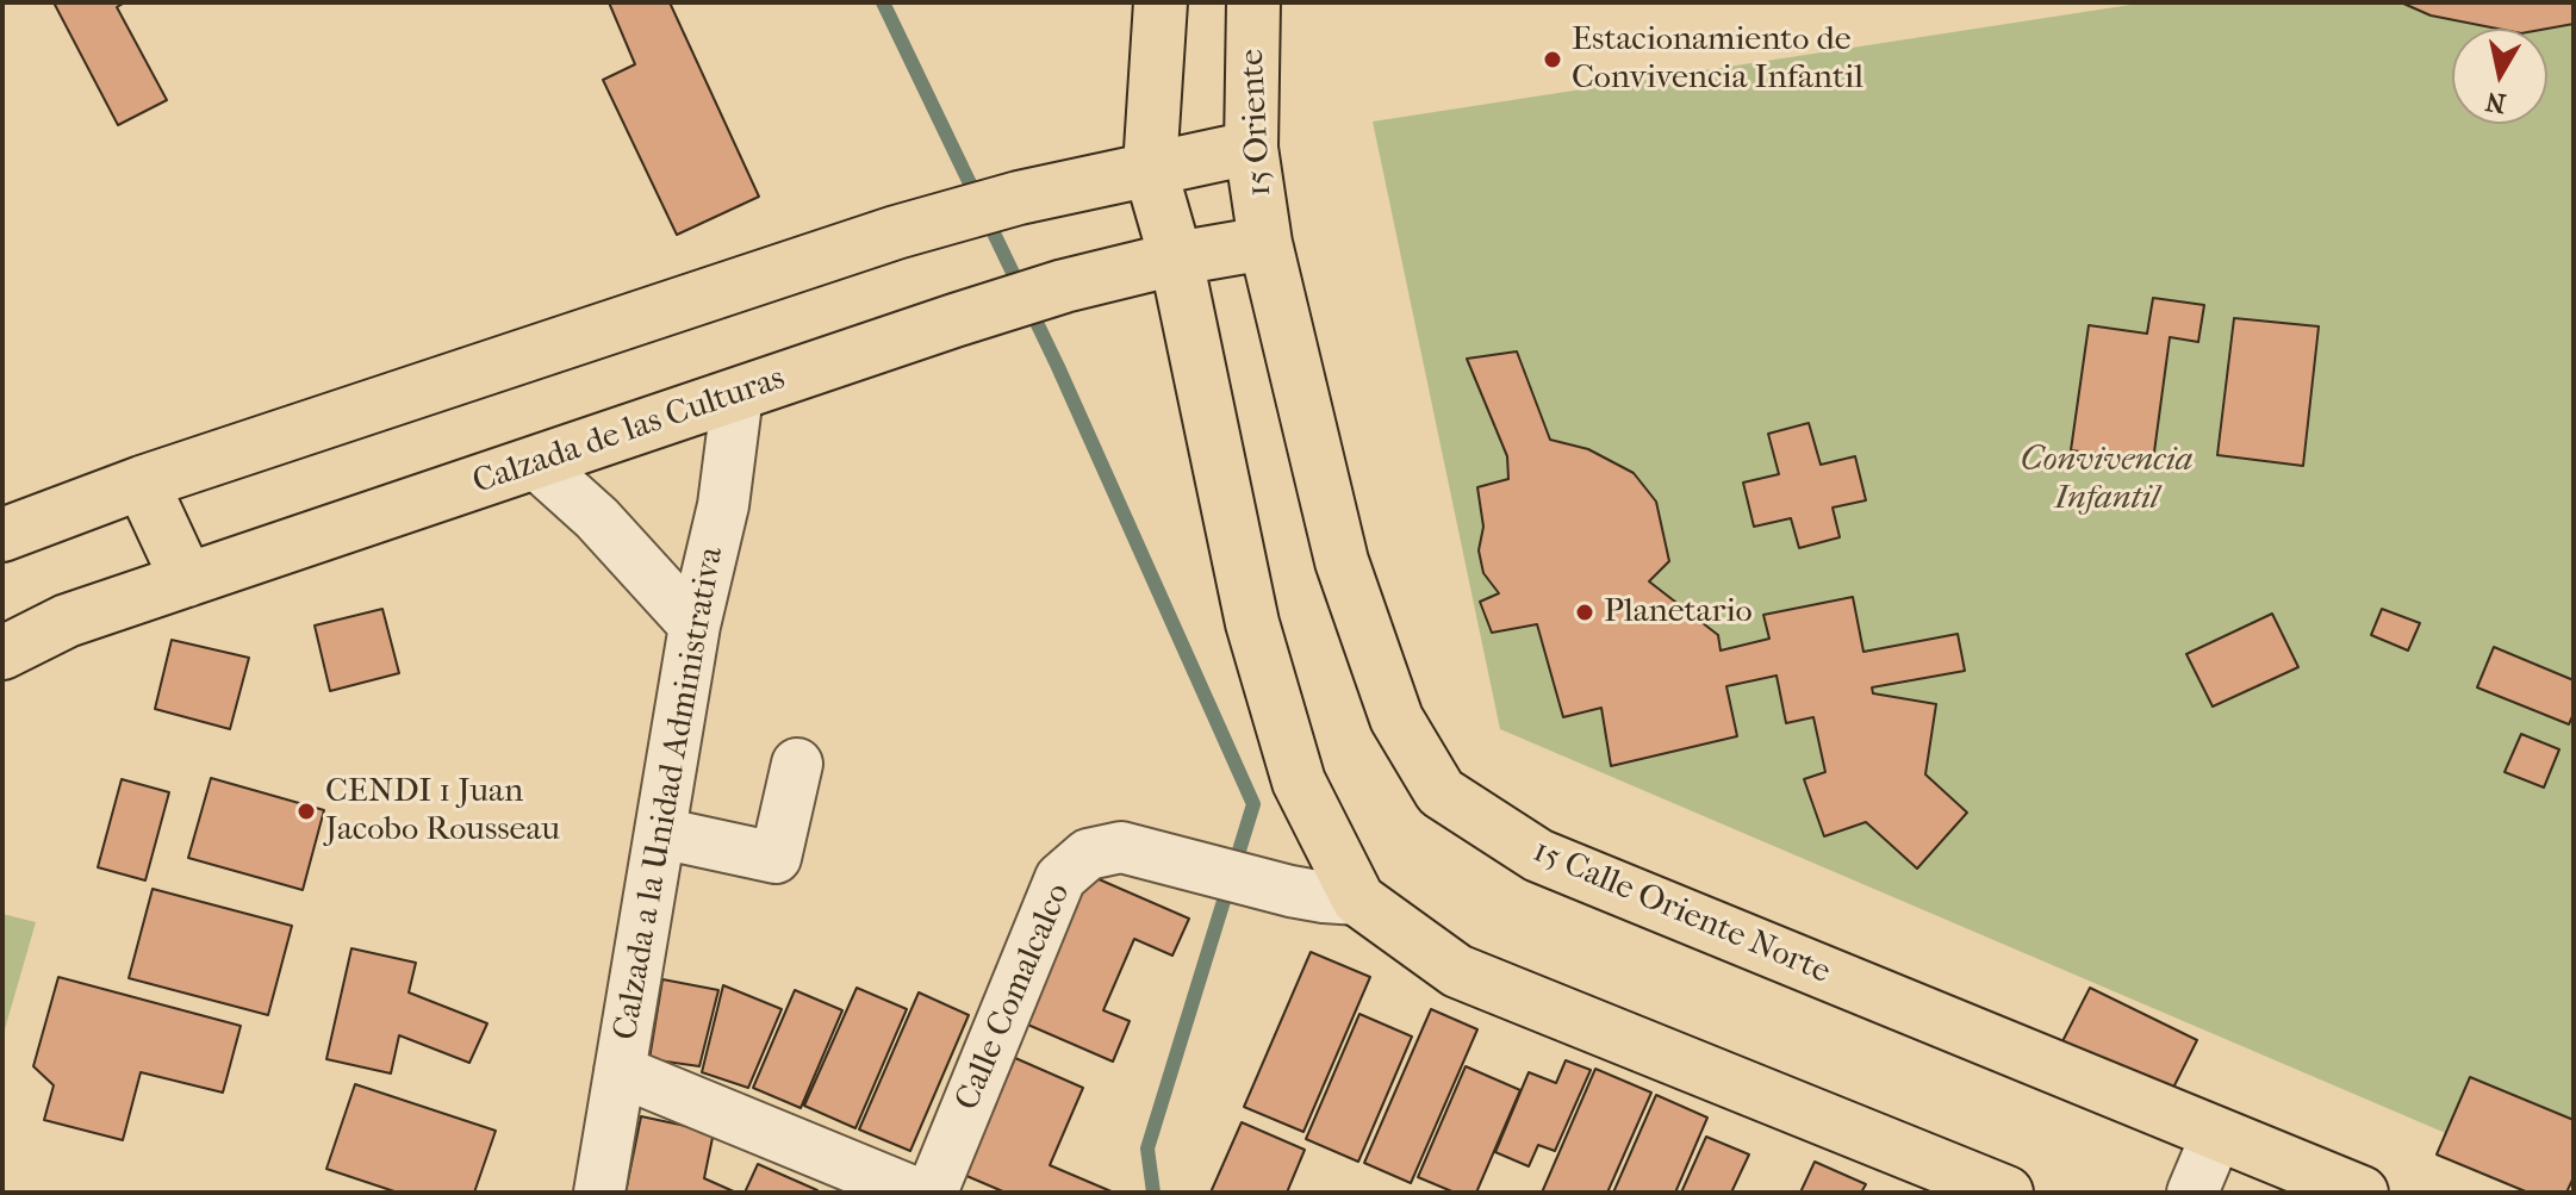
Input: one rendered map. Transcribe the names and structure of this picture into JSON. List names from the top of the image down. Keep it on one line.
{"streets":{"main road":["15 Oriente","Calzada de las Culturas","15 Calle Oriente Norte"],"street":["Calzada a la Unidad Administrativa","Calle Comalcalco"]},"crossings":[["15 Oriente","Calzada de las Culturas"],["15 Oriente","15 Calle Oriente Norte"],["Calzada de las Culturas","Calzada a la Unidad Administrativa"],["Calzada de las Culturas","15 Calle Oriente Norte"]],"parks":["Convivencia Infantil"],"places":["Estacionamiento de Convivencia Infantil","Planetario","CENDI 1 Juan Jacobo Rousseau"],"north":"bottom"}
